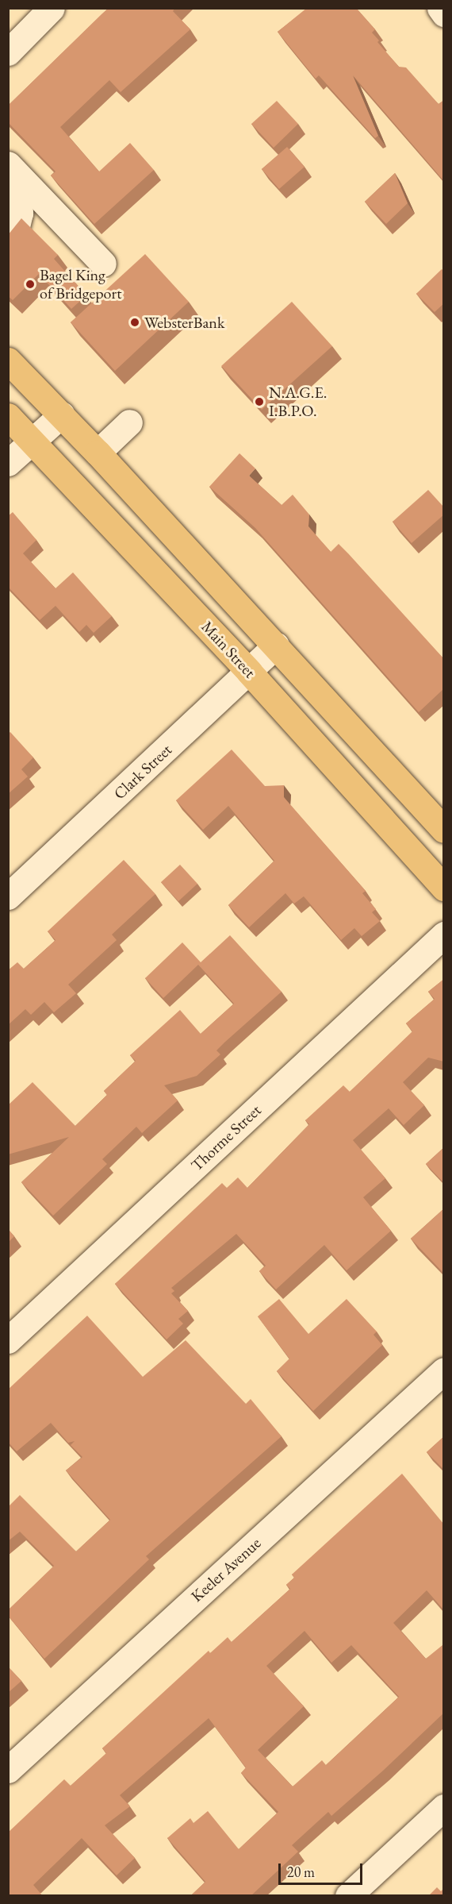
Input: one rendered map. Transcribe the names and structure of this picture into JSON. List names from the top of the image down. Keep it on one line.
{"streets":{"main road":["Main Street"],"street":["Clark Street","Thorme Street","Keeler Avenue"]},"crossings":[["Main Street","Clark Street"]],"places":["Bagel King of Bridgeport","WebsterBank","N.A.G.E. I.B.P.O."],"scale_bar":"20 m"}
